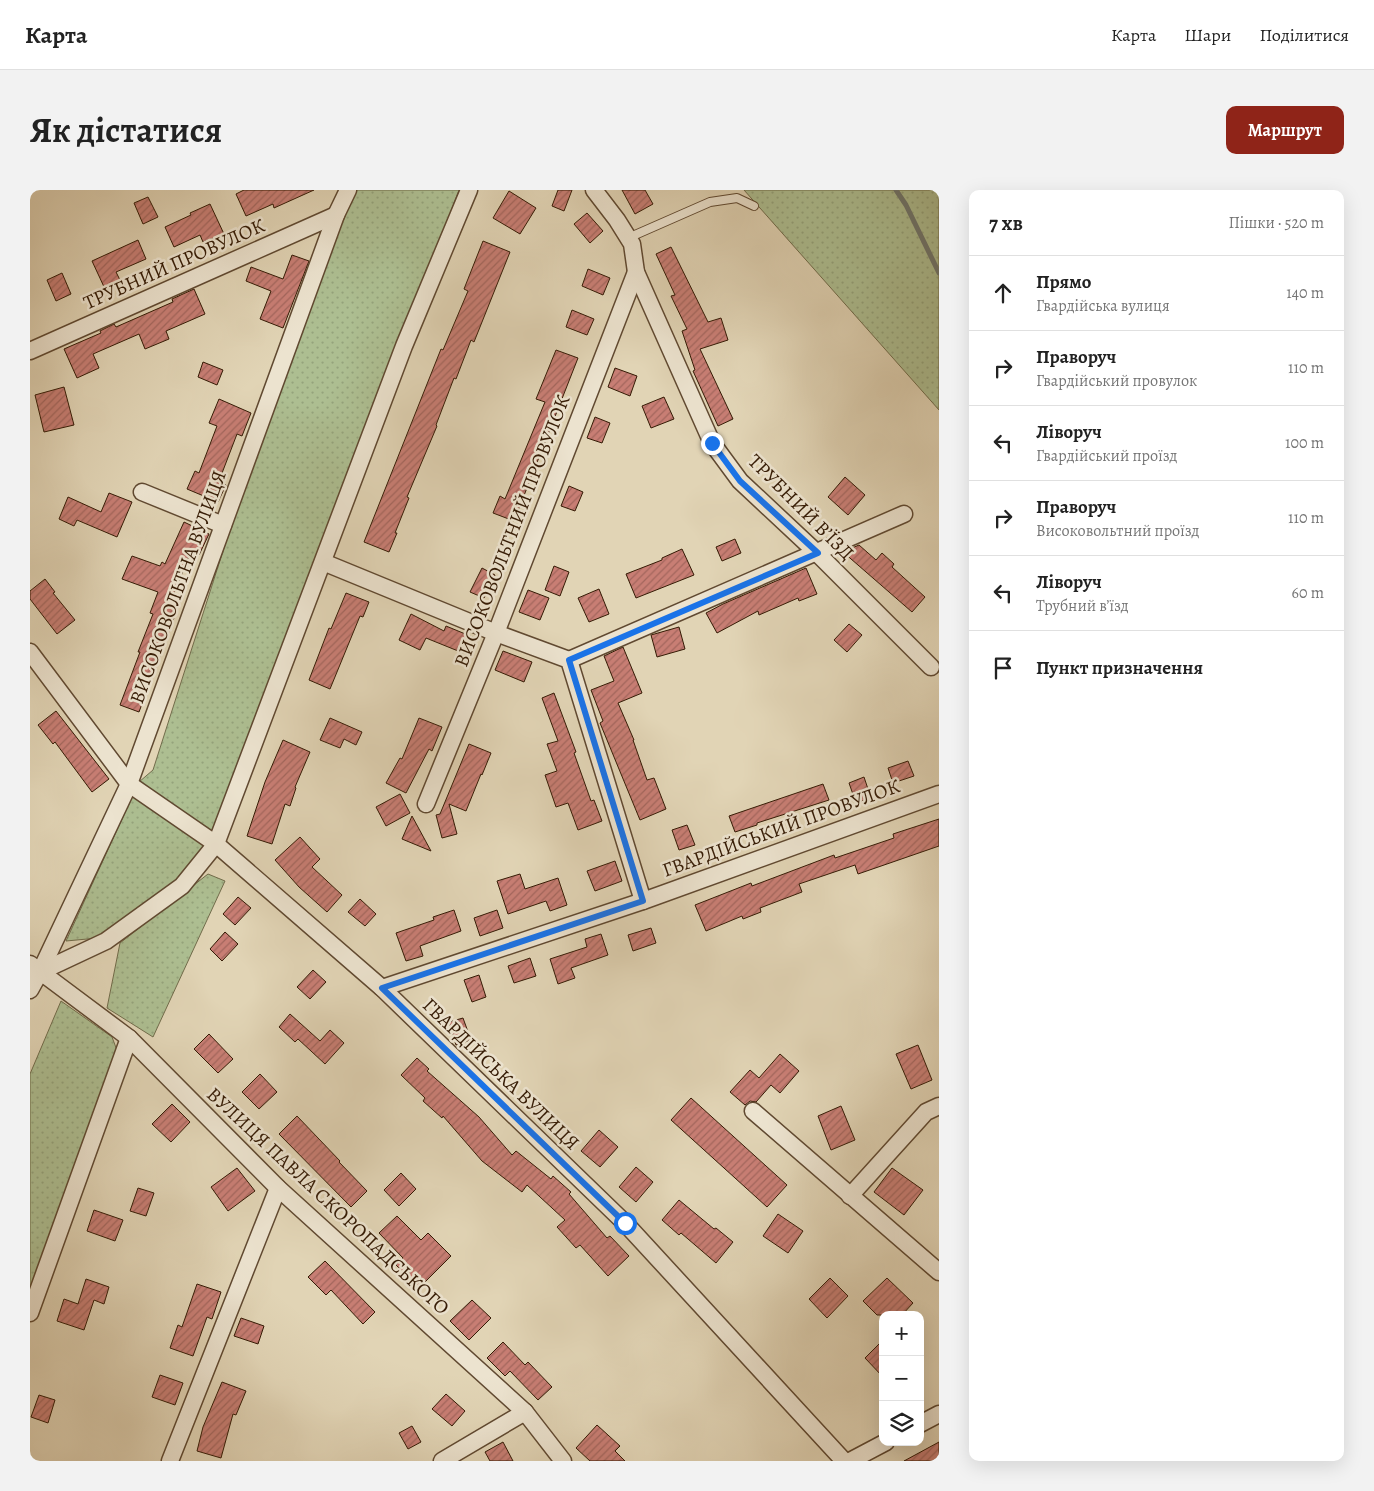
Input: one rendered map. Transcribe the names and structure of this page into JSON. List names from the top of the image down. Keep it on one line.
{"streets":{"street":["ТРУБНИЙ ПРОВУЛОК","ТРУБНИЙ В’ЇЗД","ВИСОКОВОЛЬТНИЙ ПРОВУЛОК","ВИСОКОВОЛЬТНА ВУЛИЦЯ","ГВАРДІЙСЬКИЙ ПРОВУЛОК","ГВАРДІЙСЬКА ВУЛИЦЯ","ВУЛИЦЯ ПАВЛА СКОРОПАДСЬКОГО"]},"crossings":[["ТРУБНИЙ ПРОВУЛОК","ВИСОКОВОЛЬТНА ВУЛИЦЯ"],["ТРУБНИЙ В’ЇЗД","ВИСОКОВОЛЬТНИЙ ПРОВУЛОК"],["ВИСОКОВОЛЬТНА ВУЛИЦЯ","ГВАРДІЙСЬКА ВУЛИЦЯ"],["ВИСОКОВОЛЬТНА ВУЛИЦЯ","ВУЛИЦЯ ПАВЛА СКОРОПАДСЬКОГО"],["ГВАРДІЙСЬКИЙ ПРОВУЛОК","ГВАРДІЙСЬКА ВУЛИЦЯ"]],"page":{"header":"Карта","nav":["Карта","Шари","Поділитися"],"title":"Як дістатися","buttons":"Маршрут","heading":["7 хв","Пішки · 520 m"],"list":[["Прямо","Гвардійська вулиця","140 m"],["Праворуч","Гвардійський провулок","110 m"],["Ліворуч","Гвардійський проїзд","100 m"],["Праворуч","Високовольтний проїзд","110 m"],["Ліворуч","Трубний в’їзд","60 m"],"Пункт призначення"],"map_buttons":["+","−"]}}
